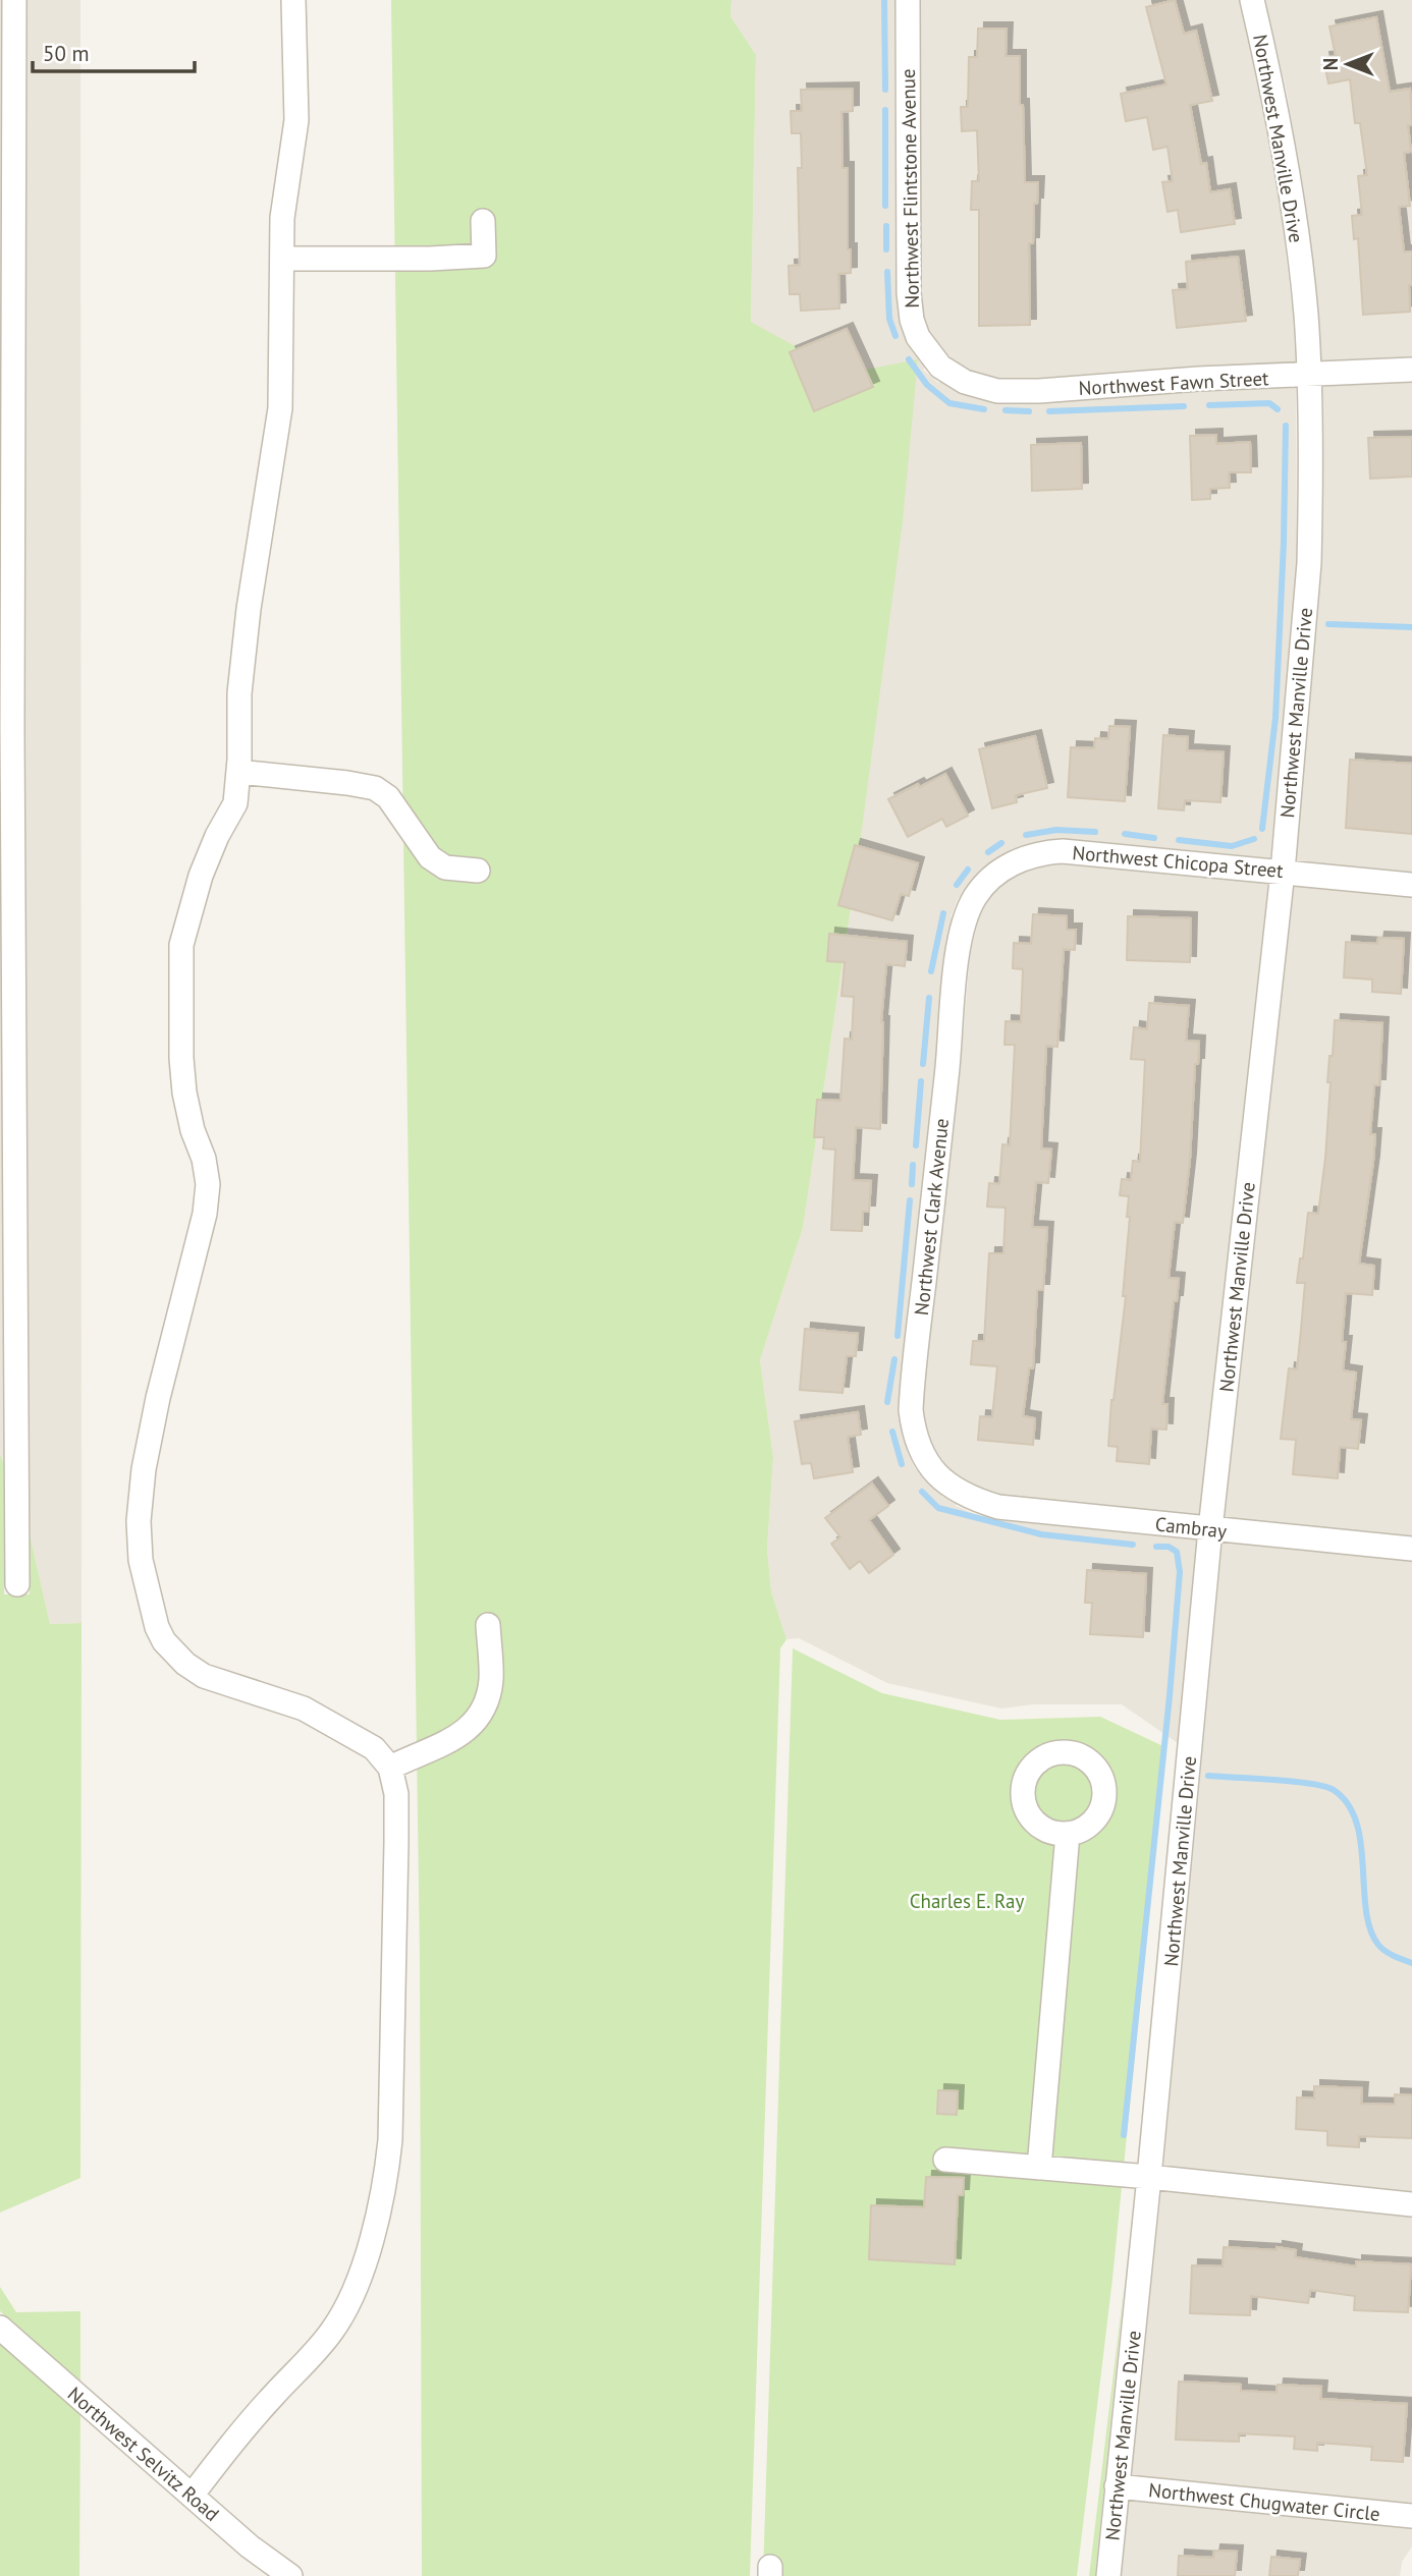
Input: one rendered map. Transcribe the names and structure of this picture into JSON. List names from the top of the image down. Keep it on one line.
{"streets":{"street":["Northwest Manville Drive","Northwest Flintstone Avenue","Northwest Fawn Street","Northwest Chicopa Street","Northwest Clark Avenue","Cambray","Northwest Selvitz Road","Northwest Chugwater Circle"]},"crossings":[["Northwest Manville Drive","Northwest Fawn Street"],["Northwest Manville Drive","Northwest Chicopa Street"],["Northwest Manville Drive","Cambray"],["Northwest Manville Drive","Northwest Chugwater Circle"],["Northwest Flintstone Avenue","Northwest Fawn Street"],["Northwest Chicopa Street","Northwest Clark Avenue"],["Northwest Clark Avenue","Cambray"]],"parks":["Charles E. Ray"],"scale_bar":"50 m","north":"left"}
